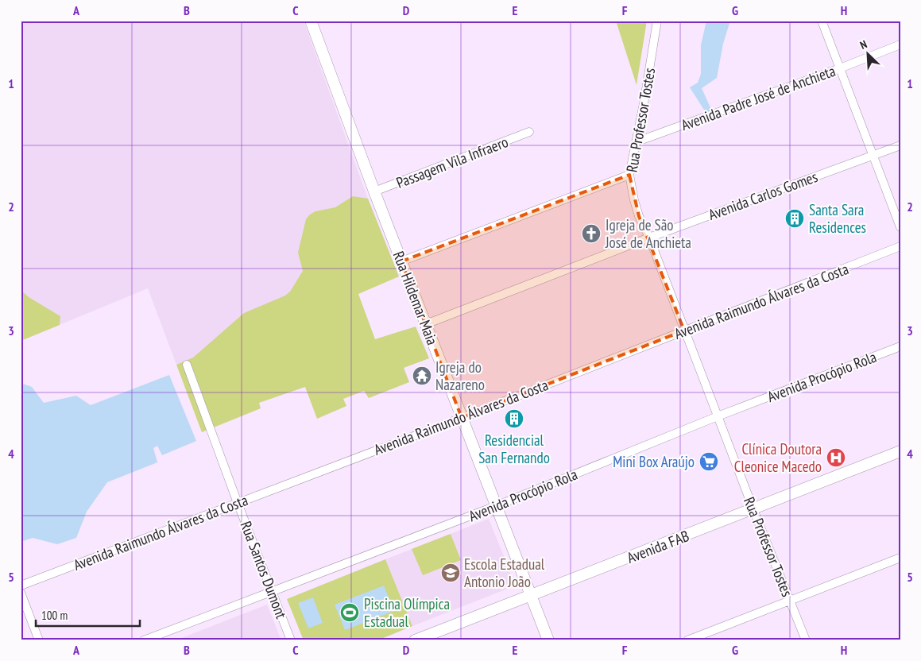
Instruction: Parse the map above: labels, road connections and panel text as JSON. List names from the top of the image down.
{
  "streets": {
    "street": [
      "Avenida Padre José de Anchieta",
      "Rua Professor Tostes",
      "Passagem Vila Infraero",
      "Avenida Carlos Gomes",
      "Rua Hildemar Maia",
      "Avenida Raimundo Álvares da Costa",
      "Avenida Procópio Rola",
      "Avenida FAB",
      "Rua Santos Dumont"
    ]
  },
  "crossings": [
    ["Avenida Padre José de Anchieta", "Rua Professor Tostes"],
    ["Rua Professor Tostes", "Avenida Carlos Gomes"],
    ["Rua Professor Tostes", "Avenida Raimundo Álvares da Costa"],
    ["Rua Professor Tostes", "Avenida Procópio Rola"],
    ["Rua Professor Tostes", "Avenida FAB"],
    ["Passagem Vila Infraero", "Rua Hildemar Maia"],
    ["Avenida Carlos Gomes", "Rua Hildemar Maia"],
    ["Rua Hildemar Maia", "Avenida Raimundo Álvares da Costa"],
    ["Rua Hildemar Maia", "Avenida Procópio Rola"],
    ["Rua Hildemar Maia", "Avenida FAB"],
    ["Avenida Raimundo Álvares da Costa", "Rua Santos Dumont"],
    ["Avenida Procópio Rola", "Rua Santos Dumont"]
  ],
  "places": {
    "building": ["Santa Sara Residences", "Residencial San Fernando"],
    "church": ["Igreja de São José de Anchieta"],
    "temple": ["Igreja do Nazareno"],
    "hospital": ["Clínica Doutora Cleonice Macedo"],
    "supermarket": ["Mini Box Araújo"],
    "school or university": ["Escola Estadual Antonio João"],
    "sports": ["Piscina Olímpica Estadual"]
  },
  "scale_bar": "100 m",
  "north": "top left",
  "grid": {
    "columns": [
      "A",
      "B",
      "C",
      "D",
      "E",
      "F",
      "G",
      "H"
    ],
    "rows": [
      "1",
      "2",
      "3",
      "4",
      "5"
    ]
  }
}
